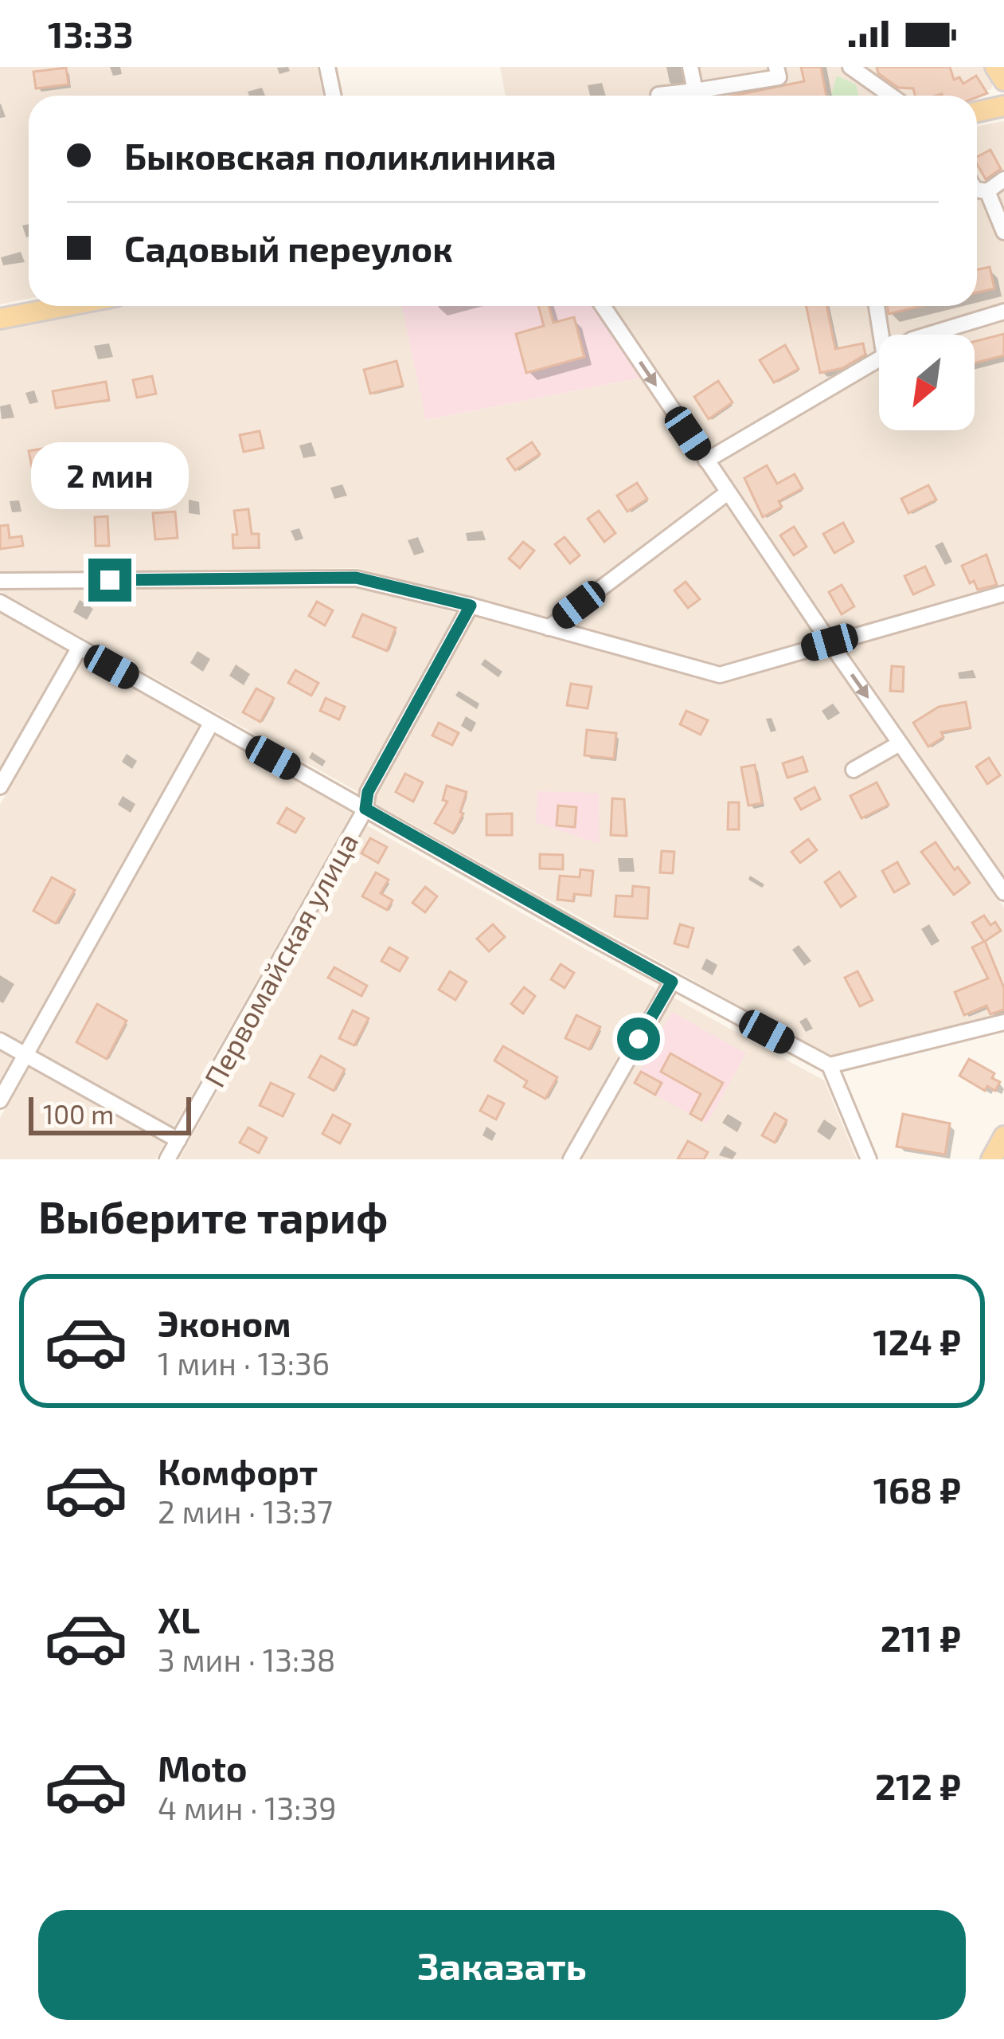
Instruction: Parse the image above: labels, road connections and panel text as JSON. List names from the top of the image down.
{
  "streets": {
    "street": ["Первомайская улица"]
  },
  "scale_bar": "100 m",
  "north": "bottom left",
  "page": {
    "status": "13:33",
    "banner": ["Быковская поликлиника", "Садовый переулок"],
    "bubble": "2 мин",
    "scale": "100 m",
    "heading": "Выберите тариф",
    "list": [
      {
        "name": "Эконом",
        "note": "1 мин · 13:36",
        "value": "124 ₽"
      },
      {
        "name": "Комфорт",
        "note": "2 мин · 13:37",
        "value": "168 ₽"
      },
      {
        "name": "XL",
        "note": "3 мин · 13:38",
        "value": "211 ₽"
      },
      {
        "name": "Moto",
        "note": "4 мин · 13:39",
        "value": "212 ₽"
      }
    ],
    "buttons": "Заказать"
  }
}
